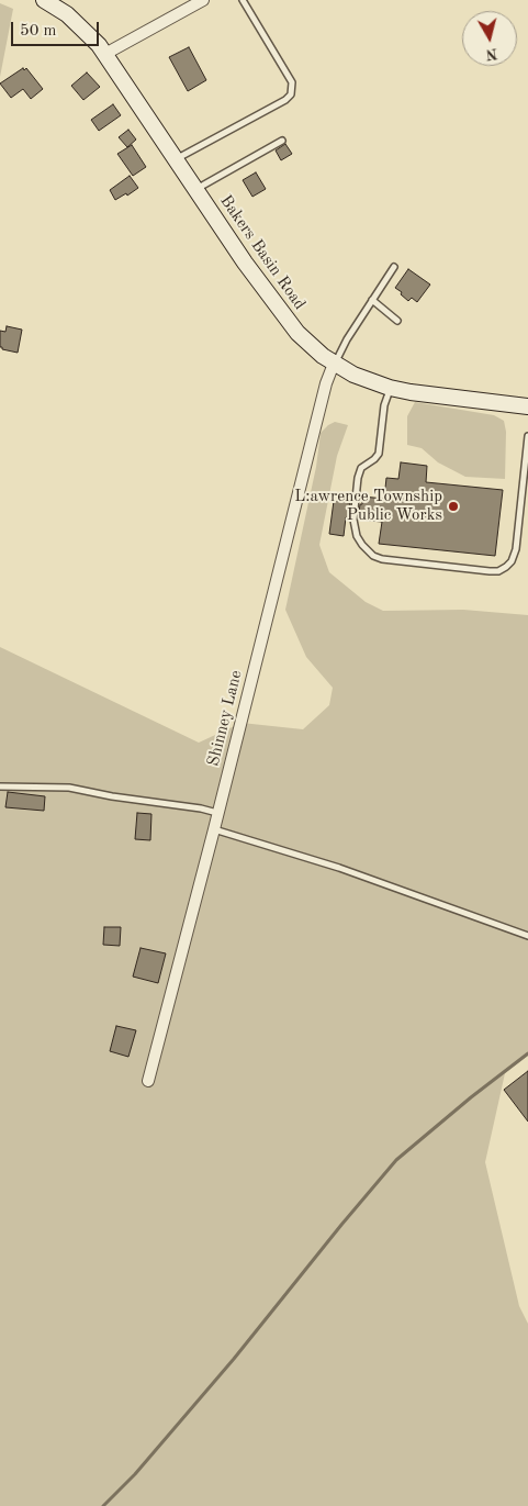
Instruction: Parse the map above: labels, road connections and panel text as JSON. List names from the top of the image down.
{
  "streets": {
    "main road": ["Bakers Basin Road"],
    "street": ["Shinney Lane"]
  },
  "crossings": [
    ["Bakers Basin Road", "Shinney Lane"]
  ],
  "places": ["L:awrence Township Public Works"],
  "scale_bar": "50 m",
  "north": "bottom"
}
